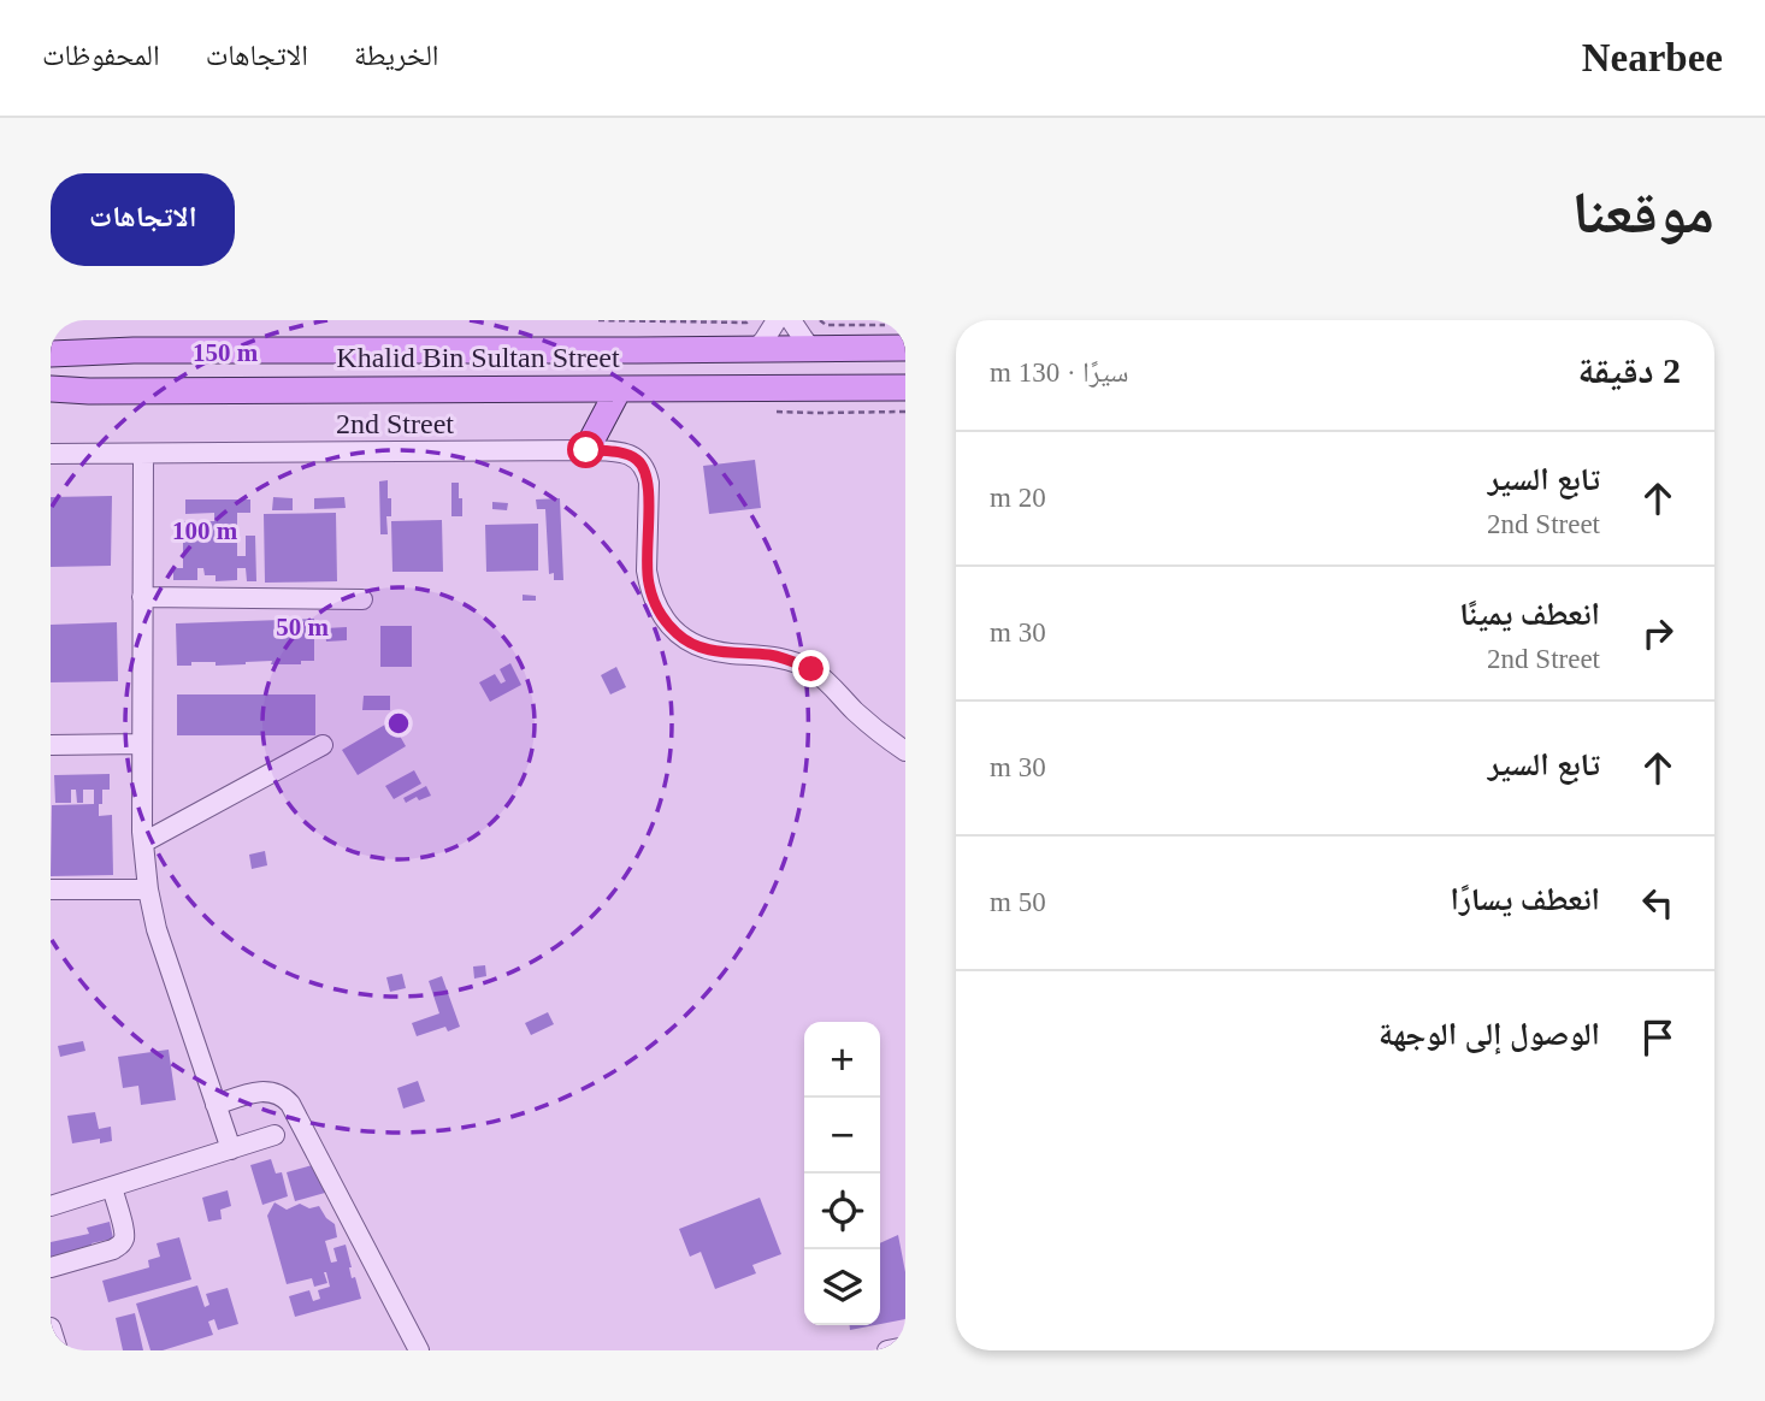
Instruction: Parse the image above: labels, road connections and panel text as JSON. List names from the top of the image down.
{
  "streets": {
    "main road": ["Khalid Bin Sultan Street"],
    "street": ["2nd Street"]
  },
  "page": {
    "header": "Nearbee",
    "nav": ["الخريطة", "الاتجاهات", "المحفوظات"],
    "title": "موقعنا",
    "buttons": "الاتجاهات",
    "heading": ["2 دقيقة", "سيرًا · 130 m"],
    "list": [
      ["تابع السير", "2nd Street", "20 m"],
      ["انعطف يمينًا", "2nd Street", "30 m"],
      ["تابع السير", "30 m"],
      ["انعطف يسارًا", "50 m"],
      "الوصول إلى الوجهة"
    ],
    "map_buttons": ["+", "−"]
  },
  "rings": ["150 m", "100 m", "50 m"]
}
